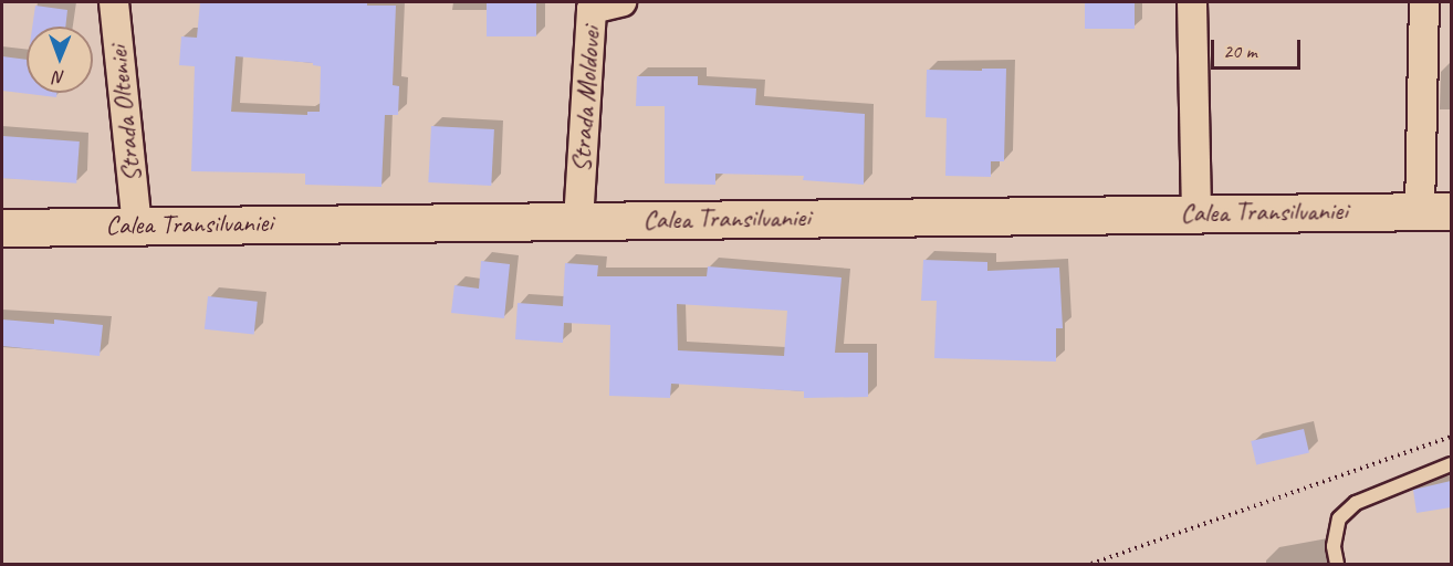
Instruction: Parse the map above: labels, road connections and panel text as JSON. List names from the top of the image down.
{
  "streets": {
    "highway": ["Calea Transilvaniei"],
    "street": ["Strada Moldovei", "Strada Olteniei"]
  },
  "crossings": [
    ["Strada Moldovei", "Calea Transilvaniei"],
    ["Strada Olteniei", "Calea Transilvaniei"]
  ],
  "scale_bar": "20 m",
  "north": "bottom"
}
